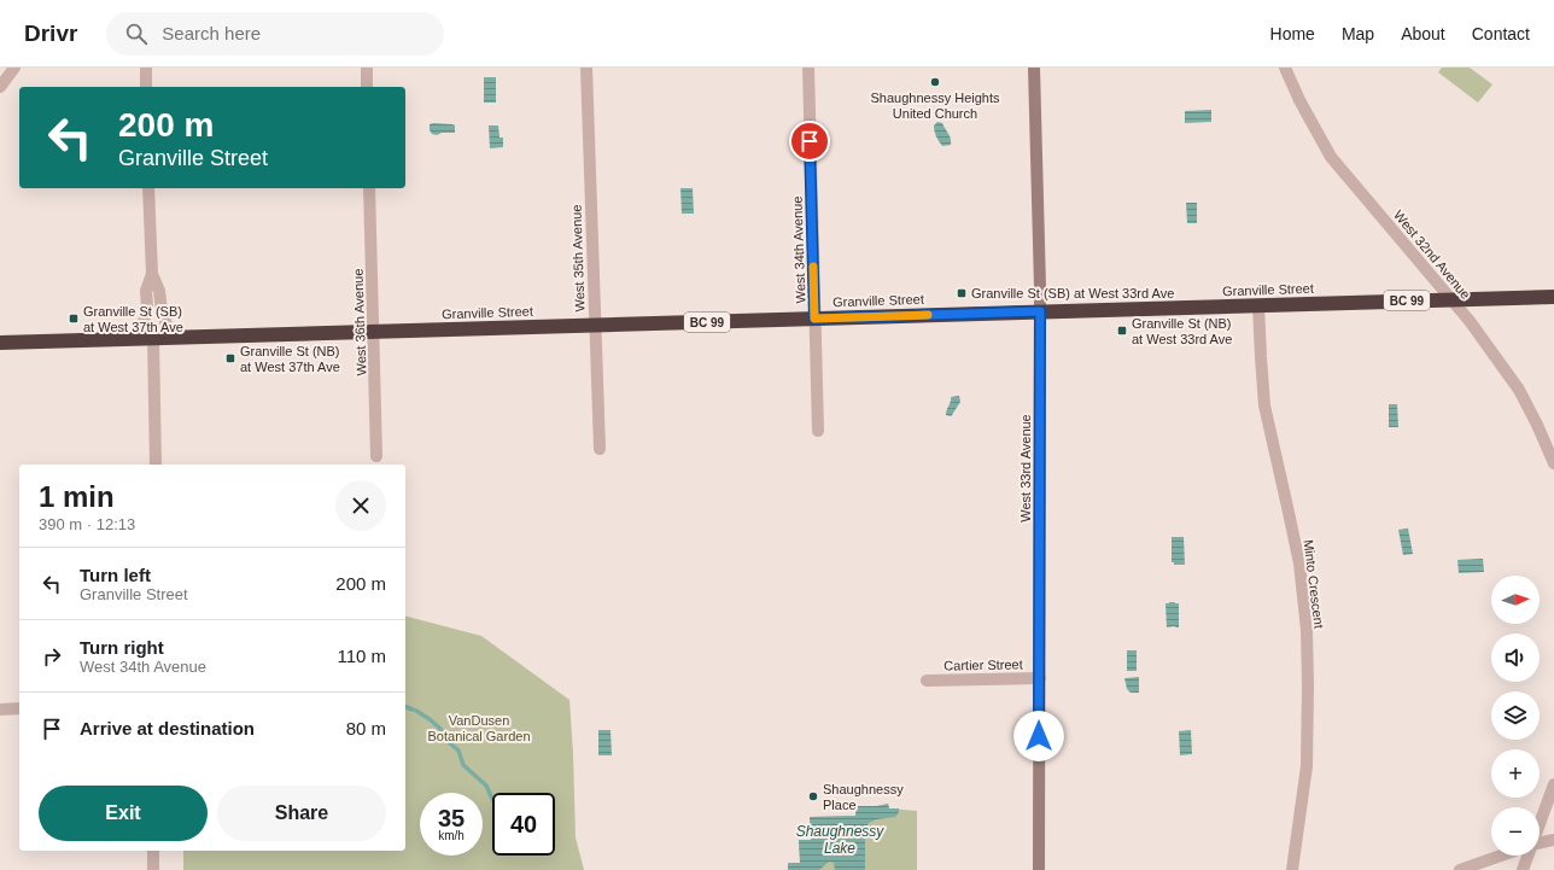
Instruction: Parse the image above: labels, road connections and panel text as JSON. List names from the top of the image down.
{
  "streets": {
    "highway": ["Granville Street", "BC 99"],
    "street": [
      "West 34th Avenue",
      "West 32nd Avenue",
      "West 35th Avenue",
      "West 36th Avenue",
      "West 33rd Avenue",
      "Minto Crescent",
      "Cartier Street"
    ]
  },
  "crossings": [
    ["West 34th Avenue", "Granville Street"],
    ["West 32nd Avenue", "Granville Street"],
    ["West 35th Avenue", "Granville Street"],
    ["Granville Street", "West 36th Avenue"],
    ["Granville Street", "West 33rd Avenue"],
    ["Granville Street", "Minto Crescent"],
    ["West 33rd Avenue", "Cartier Street"]
  ],
  "water": ["Shaughnessy Lake"],
  "parks": ["VanDusen Botanical Garden"],
  "places": {
    "other": ["Shaughnessy Heights United Church", "Shaughnessy Place"],
    "transit": [
      "Granville St (SB) at West 33rd Ave",
      "Granville St (SB) at West 37th Ave",
      "Granville St (NB) at West 33rd Ave",
      "Granville St (NB) at West 37th Ave"
    ]
  },
  "north": "right",
  "page": {
    "header": "Drivr",
    "search": "Search here",
    "nav": [
      "Home",
      "Map",
      "About",
      "Contact"
    ],
    "turn": ["200 m", "Granville Street"],
    "heading": ["1 min", "390 m · 12:13"],
    "list": [
      {
        "name": "Turn left",
        "note": "Granville Street",
        "value": "200 m"
      },
      {
        "name": "Turn right",
        "note": "West 34th Avenue",
        "value": "110 m"
      },
      {
        "name": "Arrive at destination",
        "value": "80 m"
      }
    ],
    "map_buttons": ["+", "−"],
    "buttons": ["Exit", "Share"],
    "speed": "35 km/h",
    "limit": "40"
  }
}
